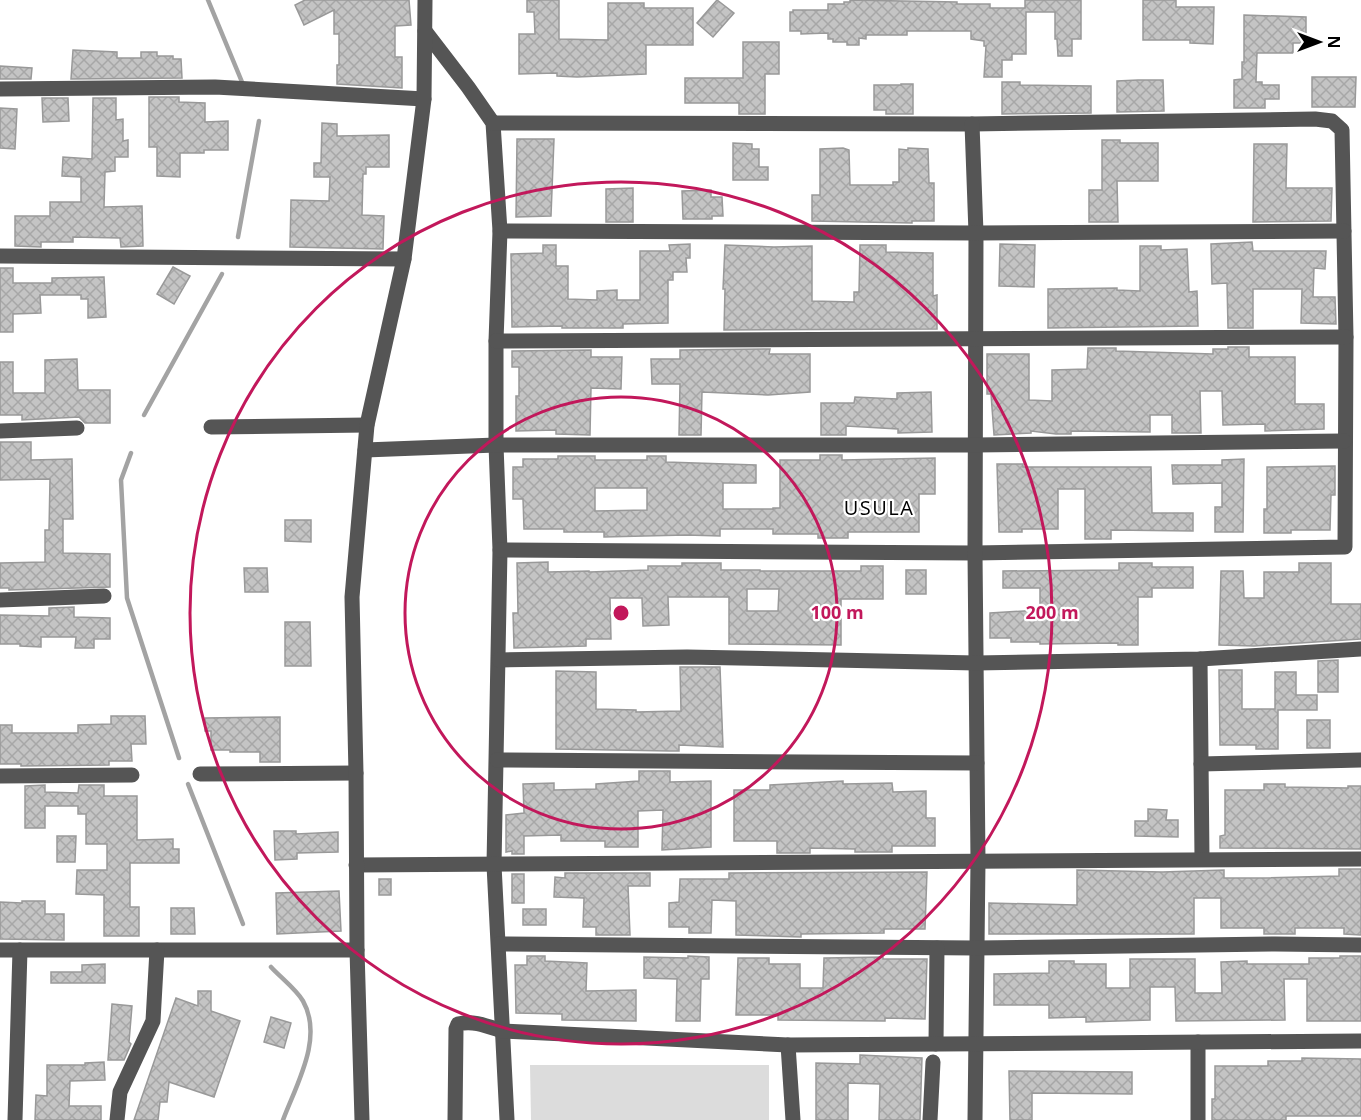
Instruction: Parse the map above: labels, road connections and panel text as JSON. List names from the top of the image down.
{
  "districts": ["USULA"],
  "north": "right",
  "rings": ["100 m", "200 m"]
}
